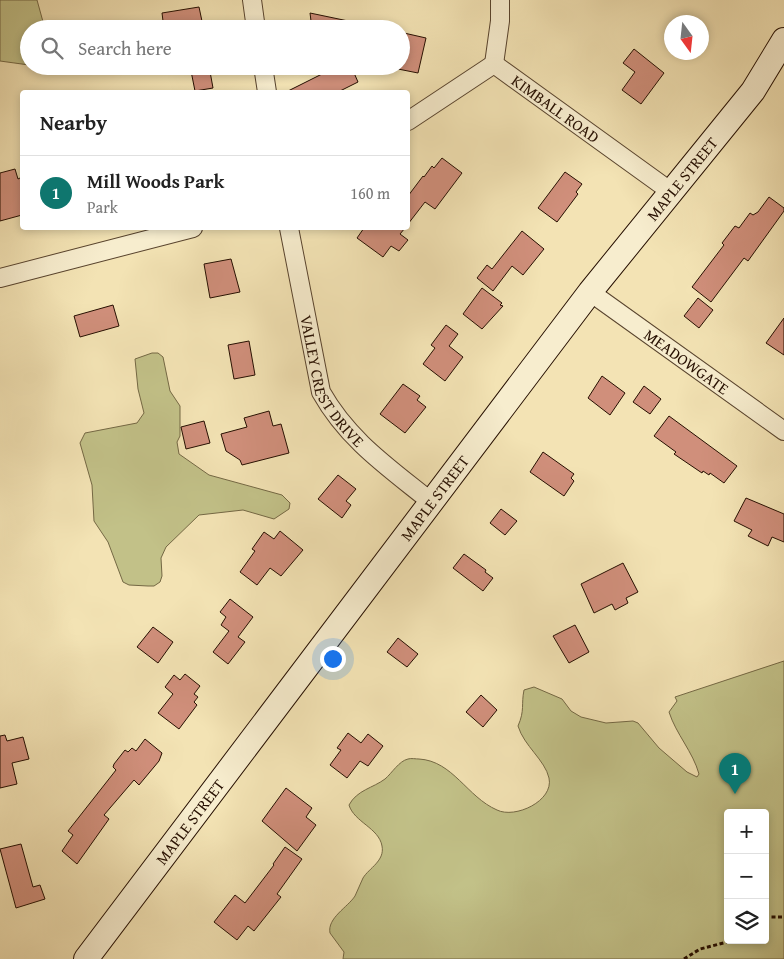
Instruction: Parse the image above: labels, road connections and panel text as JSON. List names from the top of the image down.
{
  "streets": {
    "main road": ["MAPLE STREET"],
    "street": ["KIMBALL ROAD", "MEADOWGATE", "VALLEY CREST DRIVE"]
  },
  "crossings": [
    ["KIMBALL ROAD", "MAPLE STREET"],
    ["MAPLE STREET", "MEADOWGATE"],
    ["MAPLE STREET", "VALLEY CREST DRIVE"]
  ],
  "north": "bottom",
  "page": {
    "search": "Search here",
    "heading": "Nearby",
    "list": [
      {
        "mark": "1",
        "name": "Mill Woods Park",
        "note": "Park",
        "value": "160 m"
      }
    ],
    "pins": "1",
    "map_buttons": ["+", "−"]
  }
}
